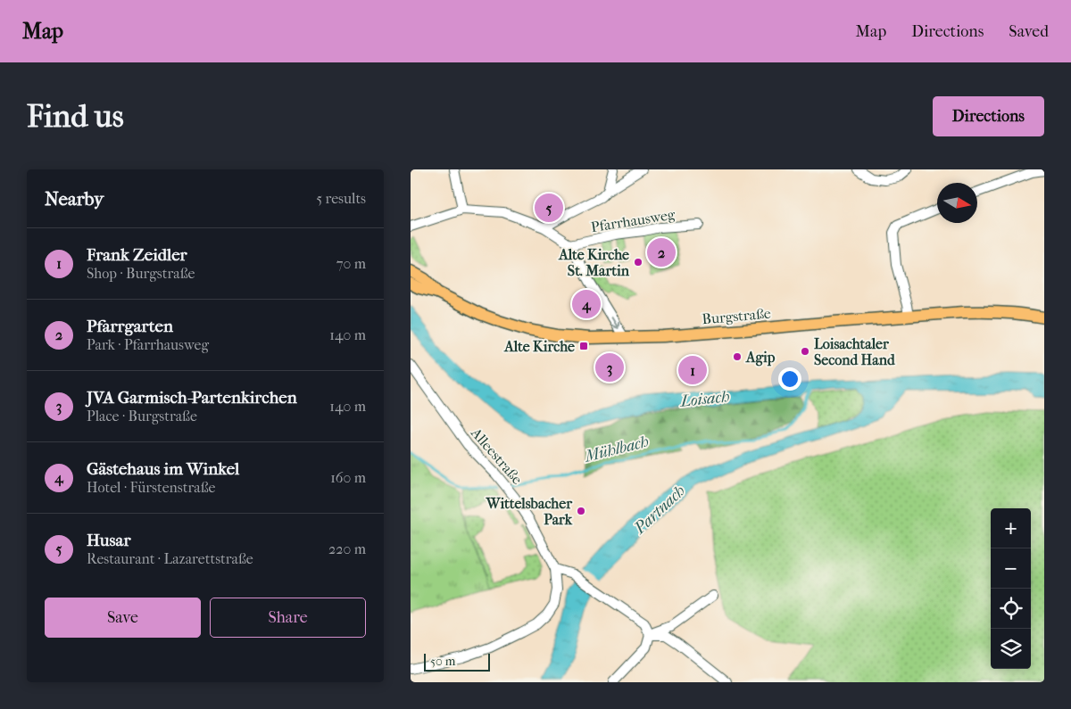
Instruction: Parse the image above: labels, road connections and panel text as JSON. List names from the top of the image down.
{
  "streets": {
    "main road": ["Burgstraße"],
    "street": ["Pfarrhausweg", "Alleestraße"]
  },
  "water": ["Loisach", "Mühlbach", "Partnach"],
  "places": {
    "other": [
      "Alte Kirche St. Martin",
      "Loisachtaler Second Hand",
      "Agip",
      "Wittelsbacher Park"
    ],
    "transit": ["Alte Kirche"]
  },
  "scale_bar": "50 m",
  "north": "right",
  "page": {
    "header": "Map",
    "nav": ["Map", "Directions", "Saved"],
    "buttons": [
      "Directions",
      ["Save", "Share"]
    ],
    "title": "Find us",
    "heading": ["Nearby", "5 results"],
    "pins": [
      "5",
      "2",
      "4",
      "3",
      "1"
    ],
    "list": [
      {
        "mark": "1",
        "name": "Frank Zeidler",
        "note": "Shop · Burgstraße",
        "value": "70 m"
      },
      {
        "mark": "2",
        "name": "Pfarrgarten",
        "note": "Park · Pfarrhausweg",
        "value": "140 m"
      },
      {
        "mark": "3",
        "name": "JVA Garmisch-Partenkirchen",
        "note": "Place · Burgstraße",
        "value": "140 m"
      },
      {
        "mark": "4",
        "name": "Gästehaus im Winkel",
        "note": "Hotel · Fürstenstraße",
        "value": "160 m"
      },
      {
        "mark": "5",
        "name": "Husar",
        "note": "Restaurant · Lazarettstraße",
        "value": "220 m"
      }
    ],
    "map_buttons": ["+", "−"],
    "scale": "50 m"
  }
}
